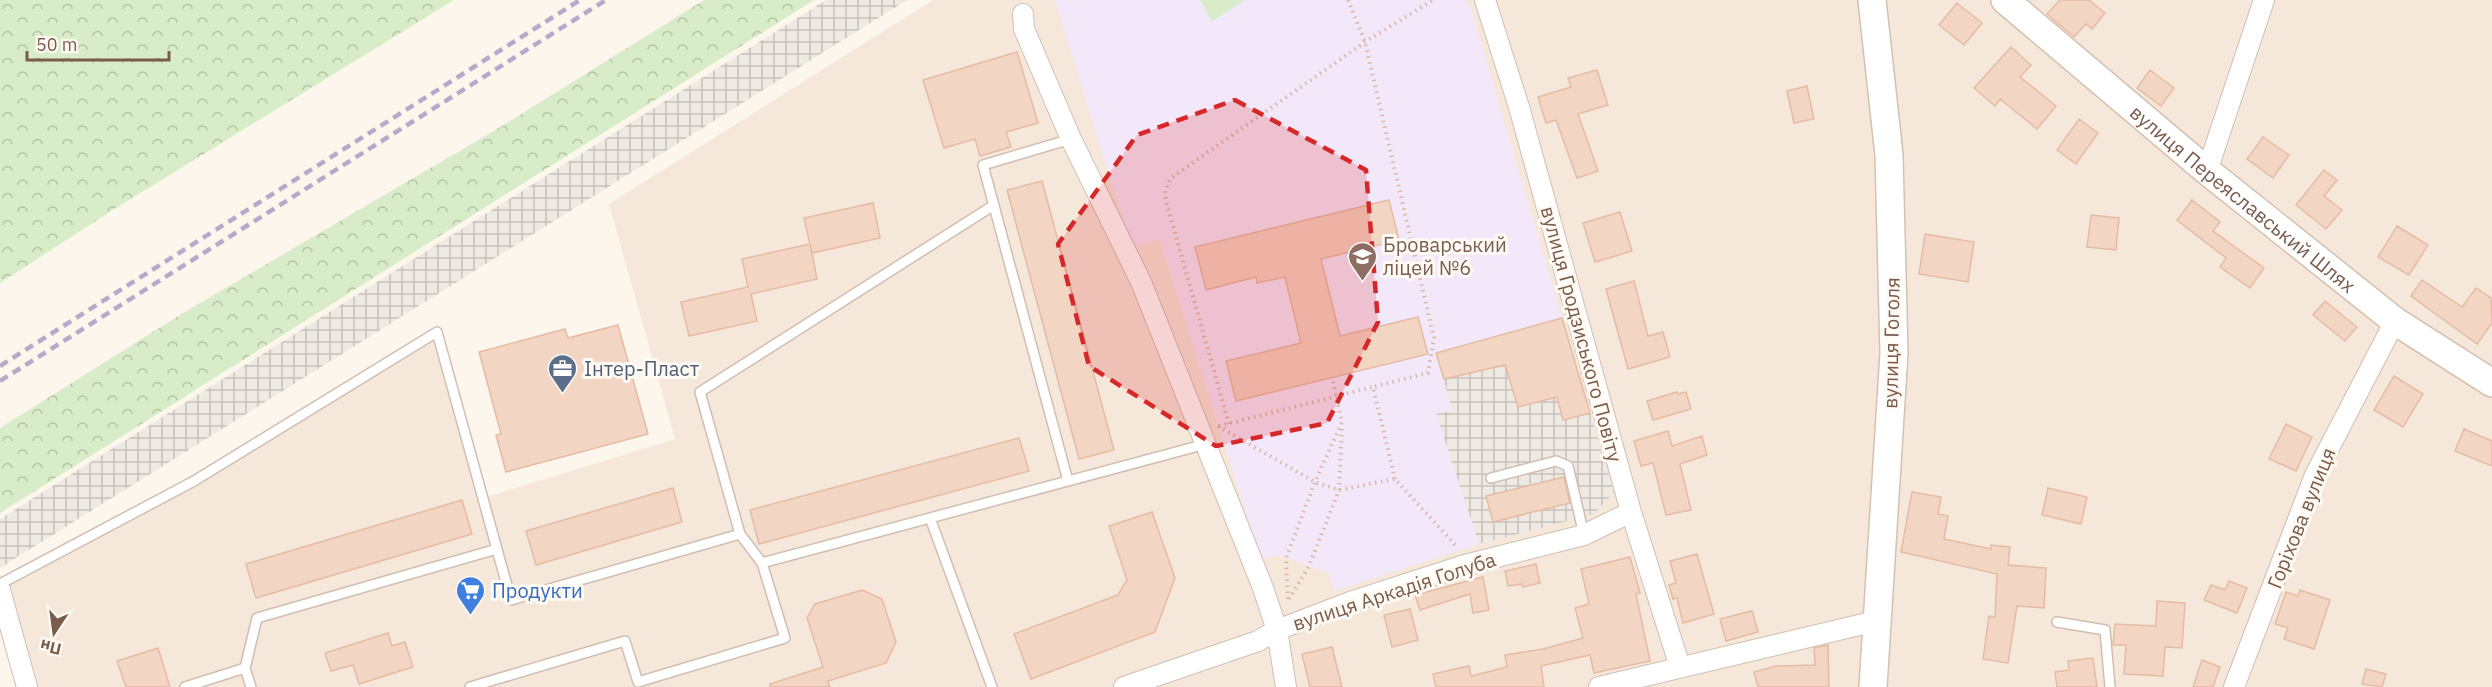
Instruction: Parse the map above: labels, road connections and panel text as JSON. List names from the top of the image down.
{
  "streets": {
    "street": [
      "вулиця Переяславський Шлях",
      "вулиця Гродзиського Повіту",
      "вулиця Гоголя",
      "Горіхова вулиця",
      "вулиця Аркадія Голуба"
    ]
  },
  "crossings": [
    ["вулиця Переяславський Шлях", "Горіхова вулиця"],
    ["вулиця Гродзиського Повіту", "вулиця Аркадія Голуба"]
  ],
  "places": {
    "school or university": ["Броварський ліцей №6"],
    "office": ["Інтер-Пласт"],
    "supermarket": ["Продукти"]
  },
  "scale_bar": "50 m",
  "north": "bottom"
}
